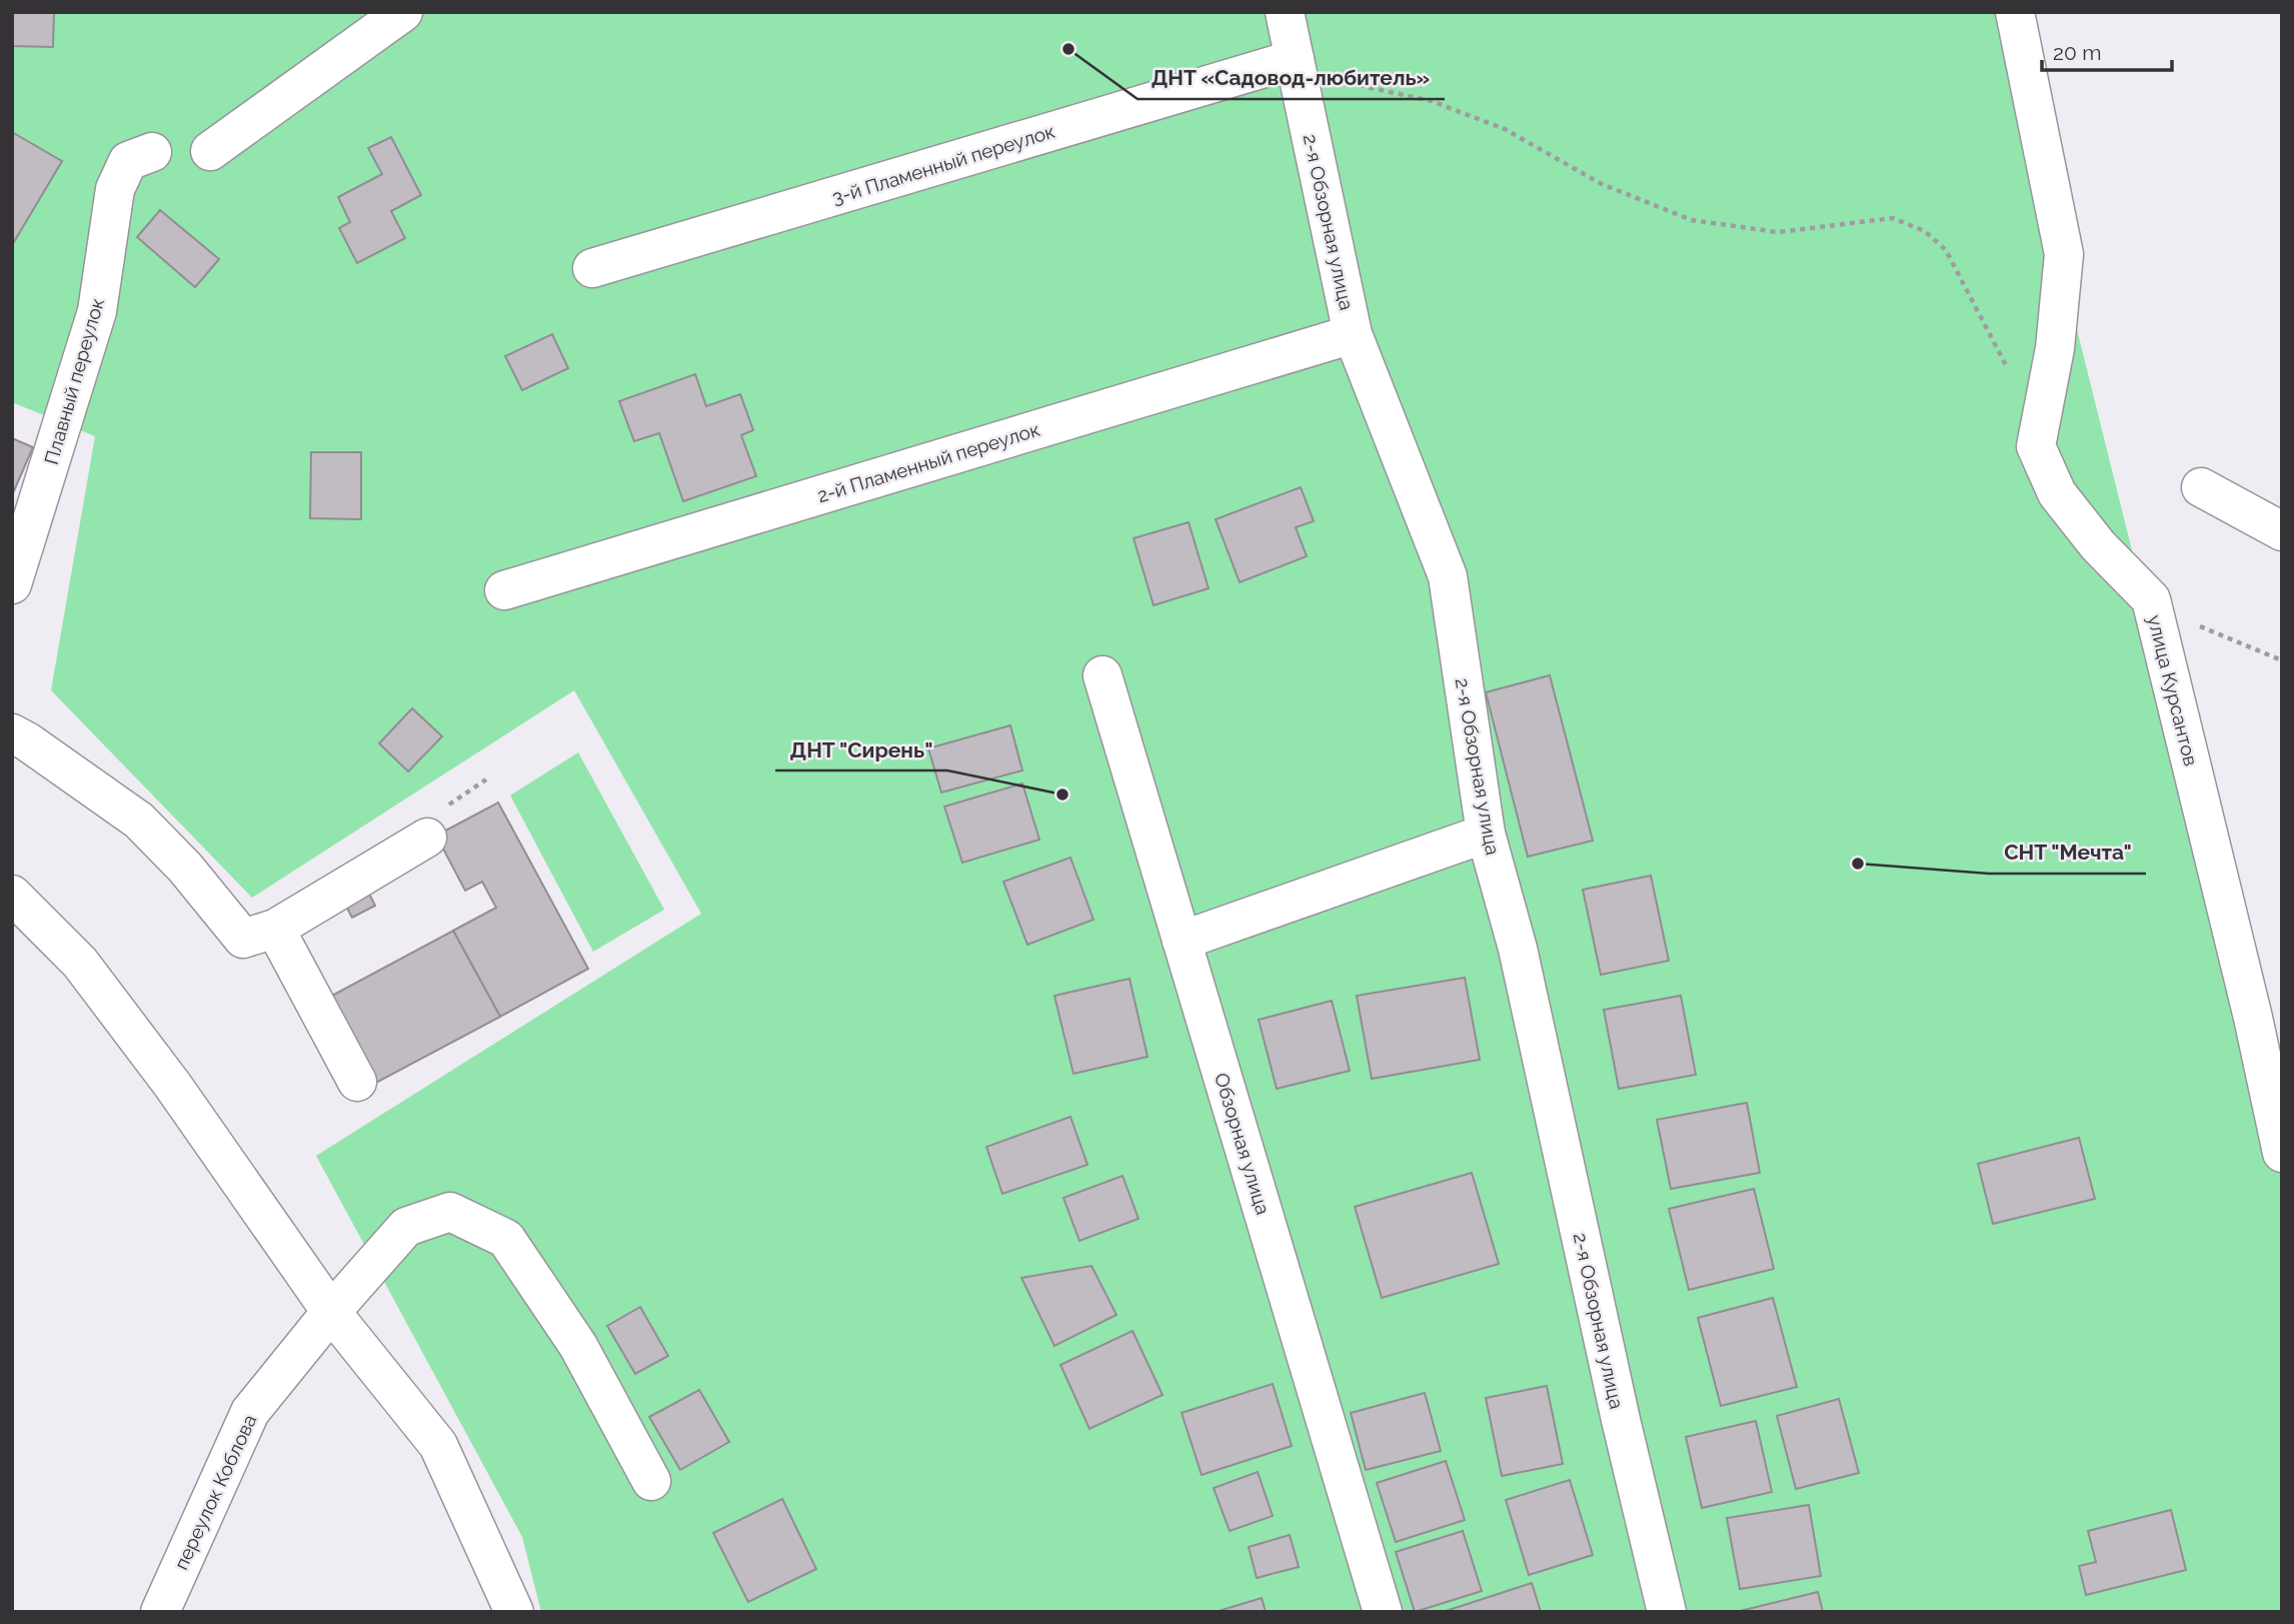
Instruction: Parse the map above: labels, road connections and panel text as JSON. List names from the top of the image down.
{
  "streets": {
    "street": [
      "3-й Пламенный переулок",
      "2-я Обзорная улица",
      "Плавный переулок",
      "2-й Пламенный переулок",
      "улица Курсантов",
      "Обзорная улица",
      "переулок Коблова"
    ]
  },
  "crossings": [
    ["3-й Пламенный переулок", "2-я Обзорная улица"],
    ["2-я Обзорная улица", "2-й Пламенный переулок"]
  ],
  "places": ["ДНТ «Садовод-любитель»", "ДНТ \"Сирень\"", "СНТ \"Мечта\""],
  "scale_bar": "20 m"
}
